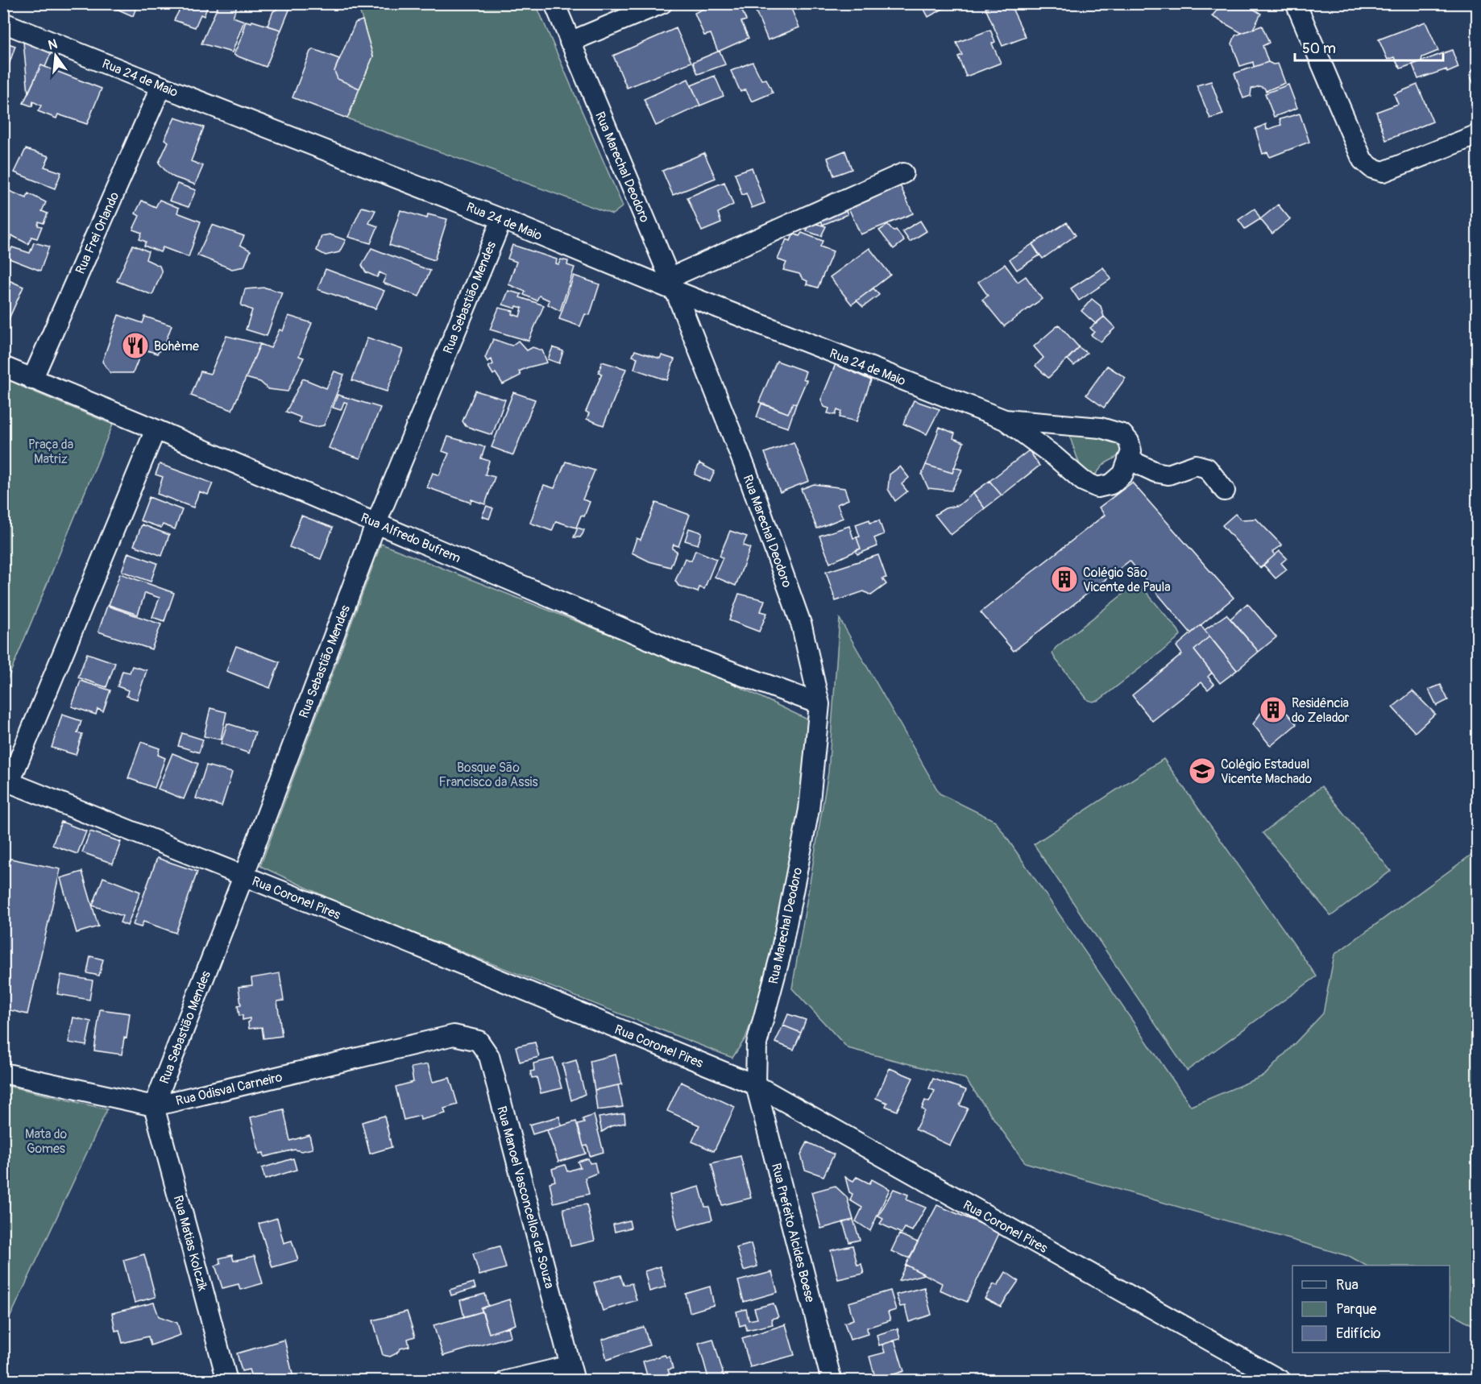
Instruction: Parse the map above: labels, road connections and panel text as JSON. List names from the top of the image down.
{
  "streets": {
    "street": [
      "Rua 24 de Maio",
      "Rua Marechal Deodoro",
      "Rua Frei Orlando",
      "Rua Sebastião Mendes",
      "Rua Alfredo Bufrem",
      "Rua Coronel Pires",
      "Rua Odisval Carneiro",
      "Rua Manoel Vasconcellos de Souza",
      "Rua Prefeito Alcides Boese",
      "Rua Matias Kolczik"
    ]
  },
  "crossings": [
    ["Rua 24 de Maio", "Rua Marechal Deodoro"],
    ["Rua 24 de Maio", "Rua Frei Orlando"],
    ["Rua 24 de Maio", "Rua Sebastião Mendes"],
    ["Rua Marechal Deodoro", "Rua Alfredo Bufrem"],
    ["Rua Marechal Deodoro", "Rua Coronel Pires"],
    ["Rua Marechal Deodoro", "Rua Prefeito Alcides Boese"],
    ["Rua Frei Orlando", "Rua Alfredo Bufrem"],
    ["Rua Sebastião Mendes", "Rua Alfredo Bufrem"],
    ["Rua Sebastião Mendes", "Rua Coronel Pires"],
    ["Rua Sebastião Mendes", "Rua Odisval Carneiro"],
    ["Rua Sebastião Mendes", "Rua Matias Kolczik"],
    ["Rua Coronel Pires", "Rua Prefeito Alcides Boese"],
    ["Rua Odisval Carneiro", "Rua Manoel Vasconcellos de Souza"],
    ["Rua Odisval Carneiro", "Rua Matias Kolczik"]
  ],
  "parks": ["Praça da Matriz", "Bosque São Francisco da Assis", "Mata do Gomes"],
  "places": {
    "restaurant": ["Bohème"],
    "building": ["Colégio São Vicente de Paula", "Residência do Zelador"],
    "school or university": ["Colégio Estadual Vicente Machado"]
  },
  "legend": ["Rua", "Parque", "Edifício"],
  "scale_bar": "50 m",
  "north": "top"
}
